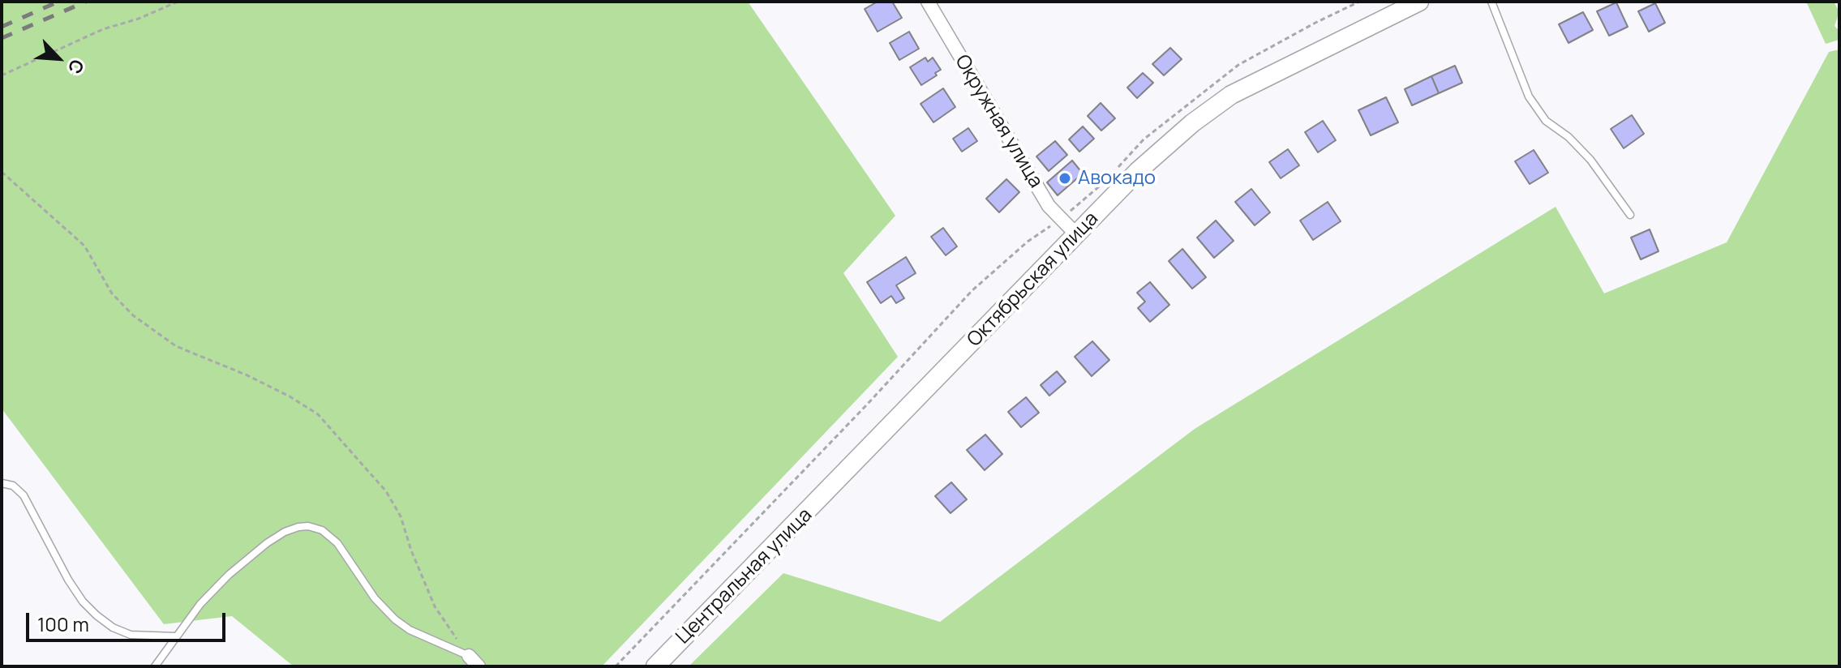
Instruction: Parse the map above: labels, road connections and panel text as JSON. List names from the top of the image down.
{
  "streets": {
    "main road": ["Октябрьская улица", "Центральная улица"],
    "street": ["Окружная улица"]
  },
  "crossings": [
    ["Окружная улица", "Октябрьская улица"],
    ["Октябрьская улица", "Центральная улица"]
  ],
  "places": ["Авокадо"],
  "scale_bar": "100 m",
  "north": "bottom right"
}
